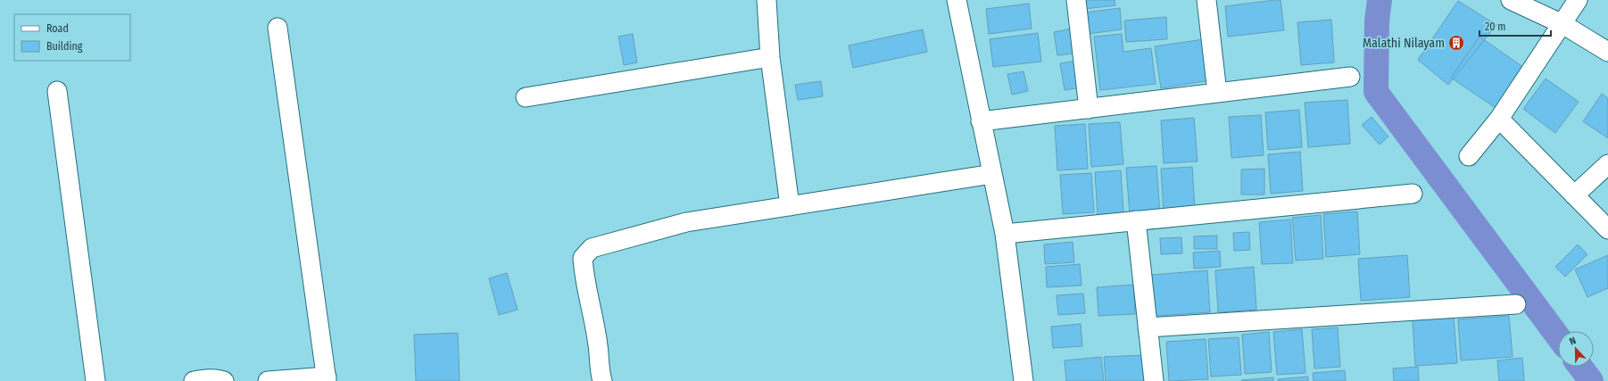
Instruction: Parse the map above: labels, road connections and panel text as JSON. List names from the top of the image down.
{
  "places": {
    "building": ["Malathi Nilayam"]
  },
  "legend": ["Road", "Building"],
  "scale_bar": "20 m",
  "north": "top"
}
